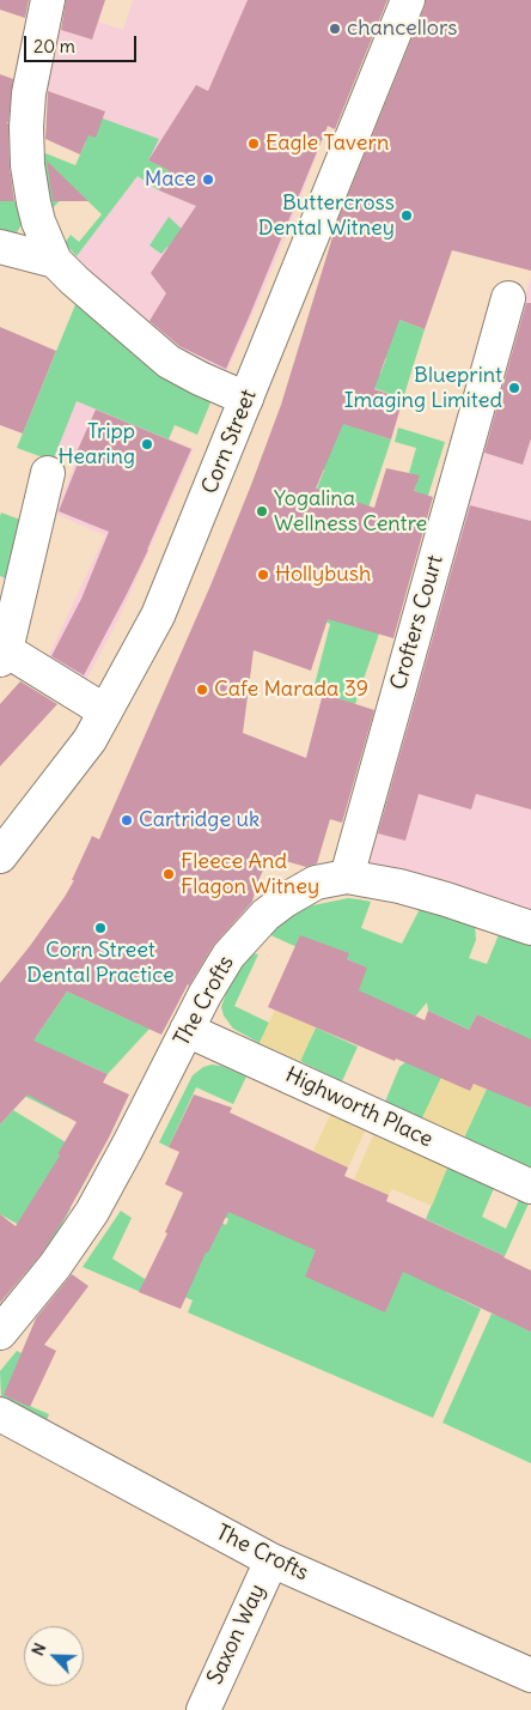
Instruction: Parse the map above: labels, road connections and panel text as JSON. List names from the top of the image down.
{
  "streets": {
    "street": [
      "Corn Street",
      "Crofters Court",
      "The Crofts",
      "Highworth Place",
      "Saxon Way"
    ]
  },
  "crossings": [
    ["Crofters Court", "The Crofts"],
    ["The Crofts", "Highworth Place"],
    ["The Crofts", "Saxon Way"]
  ],
  "places": [
    "chancellors",
    "Eagle Tavern",
    "Mace",
    "Buttercross Dental Witney",
    "Blueprint Imaging Limited",
    "Tripp Hearing",
    "Yogalina Wellness Centre",
    "Hollybush",
    "Cafe Marada 39",
    "Cartridge uk",
    "Fleece And Flagon Witney",
    "Corn Street Dental Practice"
  ],
  "scale_bar": "20 m",
  "north": "top left"
}
